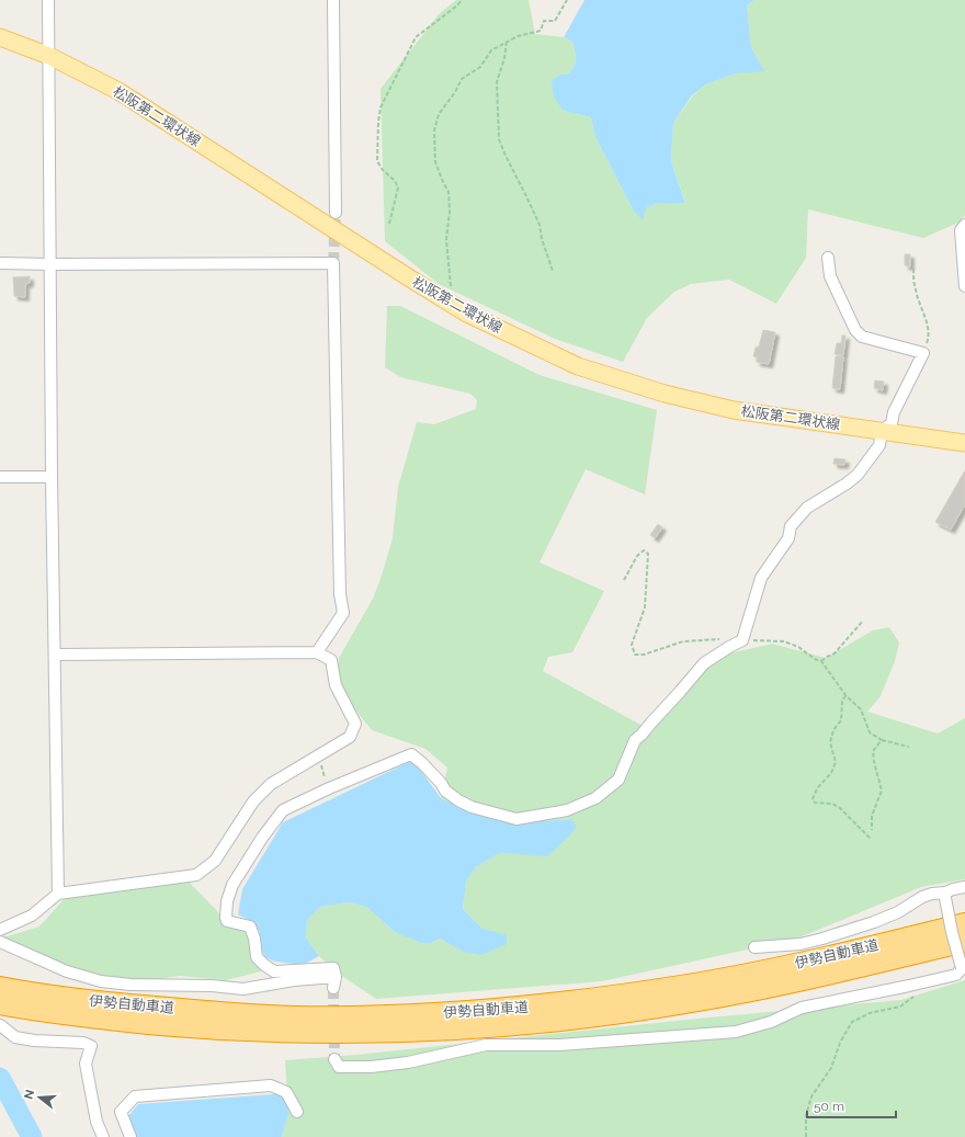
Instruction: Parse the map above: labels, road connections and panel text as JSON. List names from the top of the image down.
{
  "streets": {
    "highway": ["伊勢自動車道"],
    "main road": ["松阪第二環状線"]
  },
  "scale_bar": "50 m",
  "north": "left"
}
